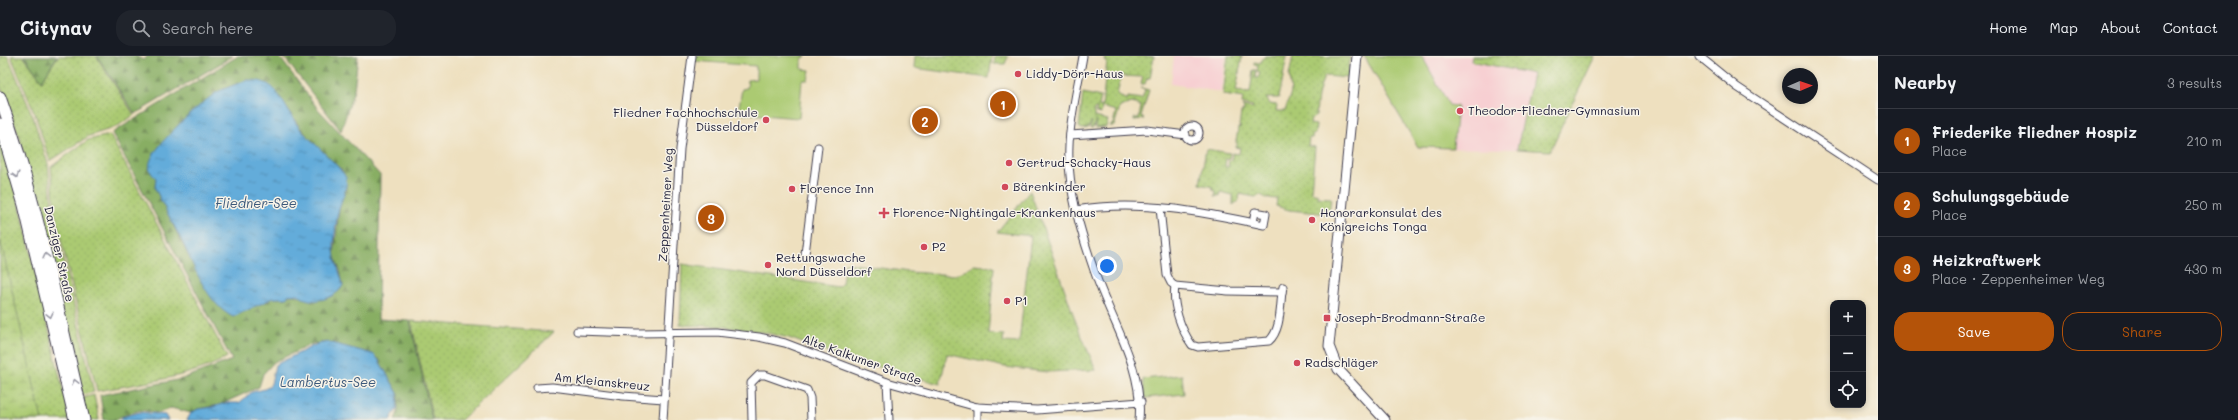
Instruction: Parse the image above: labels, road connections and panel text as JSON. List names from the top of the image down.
{
  "streets": {
    "highway": ["Danziger Straße"],
    "street": ["Zeppenheimer Weg", "Alte Kalkumer Straße", "Am Kleianskreuz"]
  },
  "crossings": [
    ["Zeppenheimer Weg", "Alte Kalkumer Straße"],
    ["Zeppenheimer Weg", "Am Kleianskreuz"]
  ],
  "water": ["Fliedner-See", "Lambertus-See"],
  "places": {
    "other": [
      "Liddy-Dörr-Haus",
      "Theodor-Fliedner-Gymnasium",
      "Fliedner Fachhochschule Düsseldorf",
      "Gertrud-Schacky-Haus",
      "Bärenkinder",
      "Florence Inn",
      "Honorarkonsulat des Königreichs Tonga",
      "P2",
      "Rettungswache Nord Düsseldorf",
      "P1",
      "Radschläger"
    ],
    "health": ["Florence-Nightingale-Krankenhaus"],
    "transit": ["Joseph-Brodmann-Straße"]
  },
  "north": "right",
  "page": {
    "header": "Citynav",
    "search": "Search here",
    "nav": [
      "Home",
      "Map",
      "About",
      "Contact"
    ],
    "heading": ["Nearby", "3 results"],
    "pins": ["1", "2", "3"],
    "list": [
      {
        "mark": "1",
        "name": "Friederike Fliedner Hospiz",
        "note": "Place",
        "value": "210 m"
      },
      {
        "mark": "2",
        "name": "Schulungsgebäude",
        "note": "Place",
        "value": "250 m"
      },
      {
        "mark": "3",
        "name": "Heizkraftwerk",
        "note": "Place · Zeppenheimer Weg",
        "value": "430 m"
      }
    ],
    "map_buttons": ["+", "−"],
    "buttons": ["Save", "Share"]
  }
}
